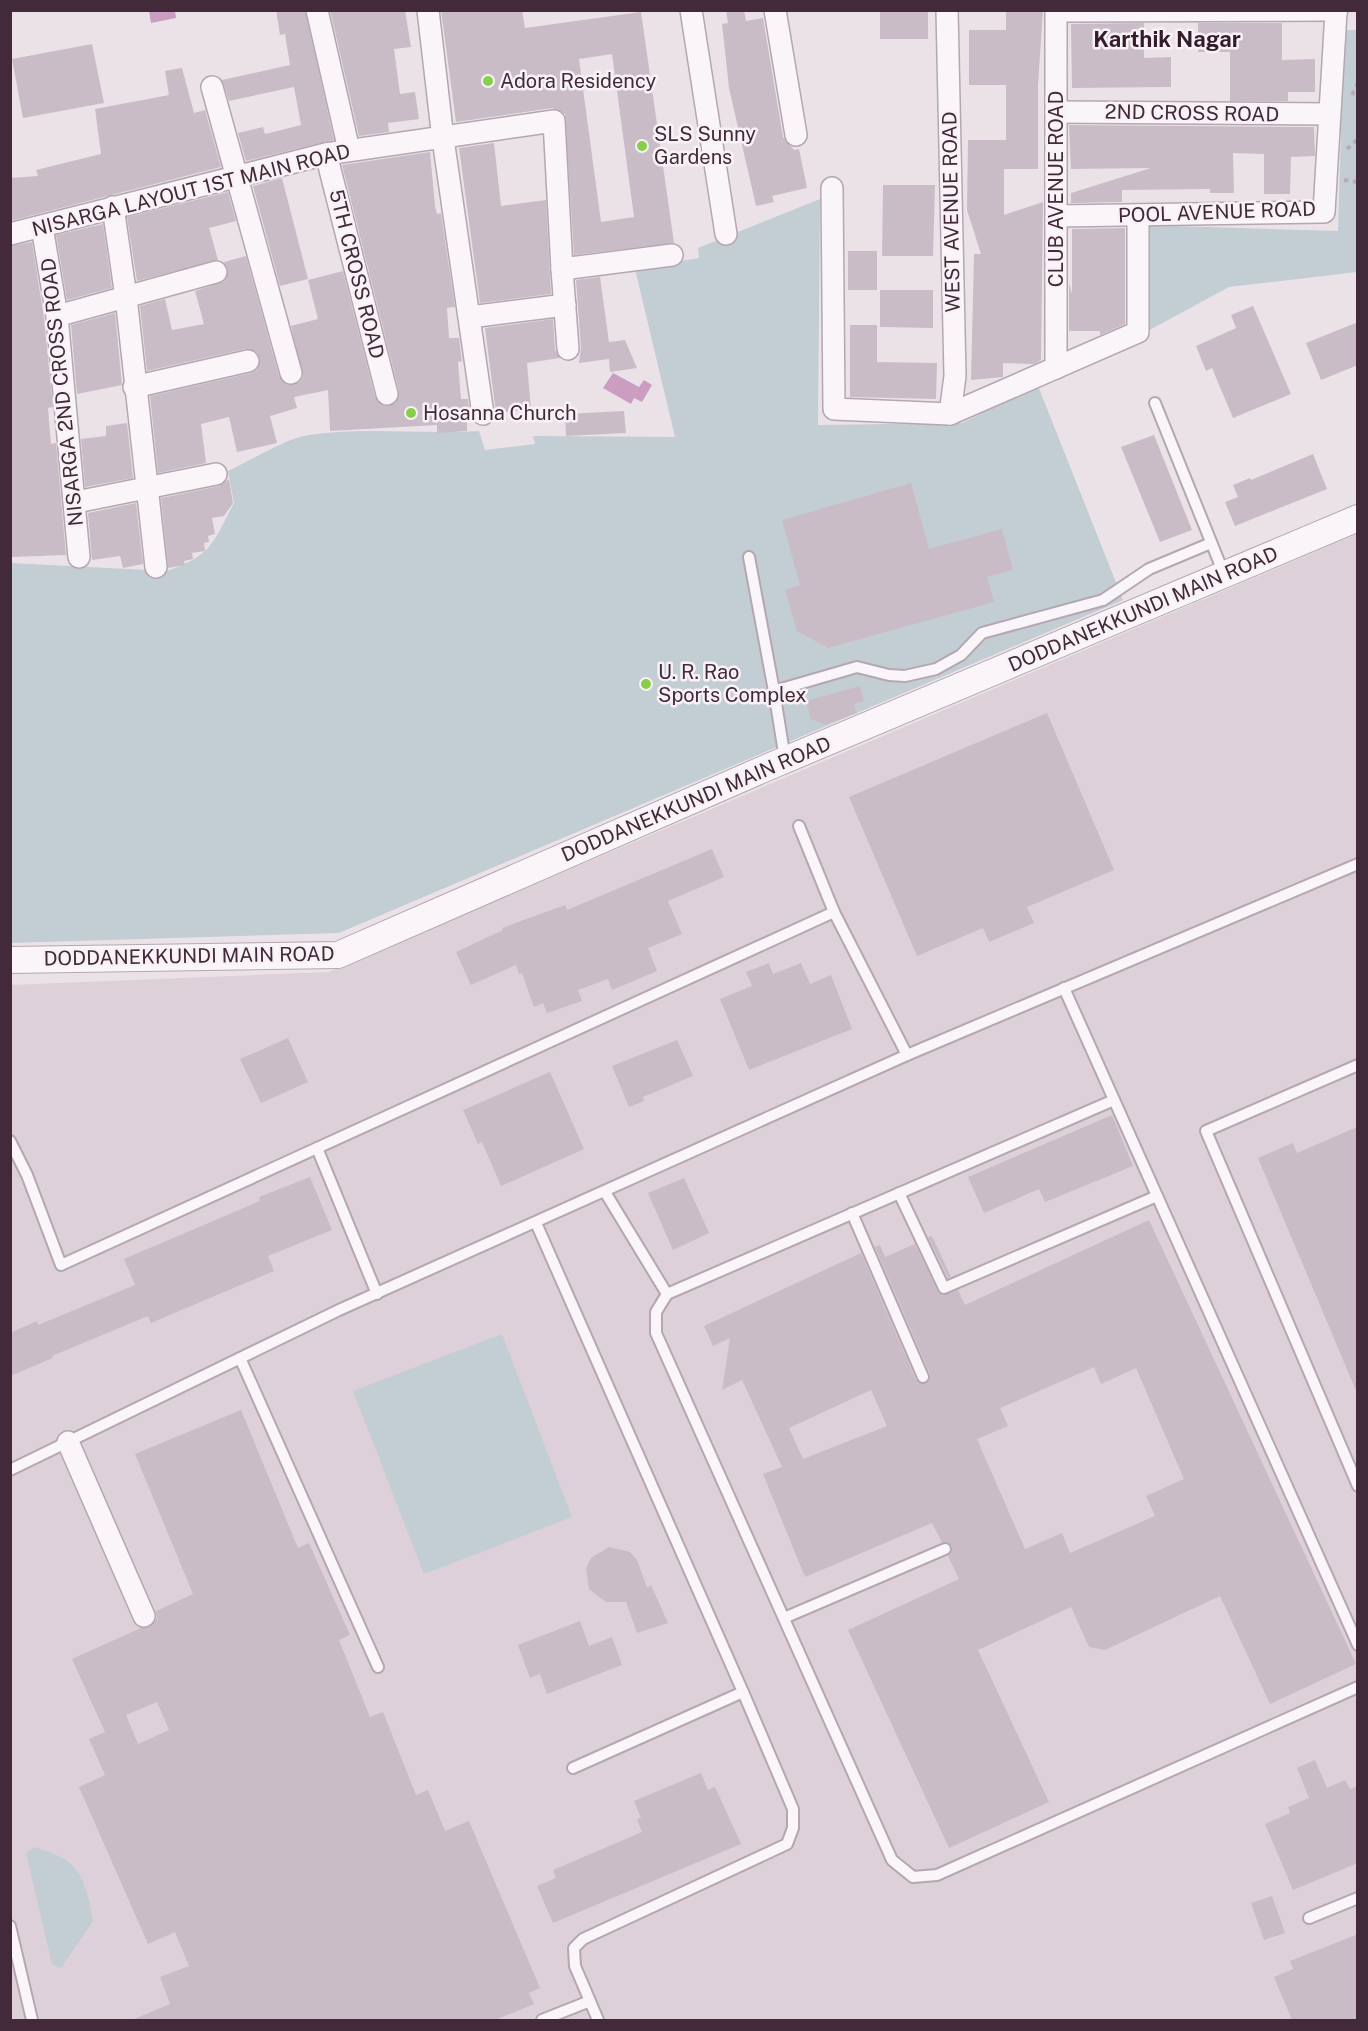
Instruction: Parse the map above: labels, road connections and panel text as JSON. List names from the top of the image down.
{
  "streets": {
    "street": [
      "2ND CROSS ROAD",
      "CLUB AVENUE ROAD",
      "NISARGA LAYOUT 1ST MAIN ROAD",
      "WEST AVENUE ROAD",
      "POOL AVENUE ROAD",
      "5TH CROSS ROAD",
      "NISARGA 2ND CROSS ROAD",
      "DODDANEKKUNDI MAIN ROAD"
    ]
  },
  "crossings": [
    ["2ND CROSS ROAD", "CLUB AVENUE ROAD"],
    ["2ND CROSS ROAD", "POOL AVENUE ROAD"],
    ["CLUB AVENUE ROAD", "POOL AVENUE ROAD"],
    ["NISARGA LAYOUT 1ST MAIN ROAD", "5TH CROSS ROAD"],
    ["NISARGA LAYOUT 1ST MAIN ROAD", "NISARGA 2ND CROSS ROAD"]
  ],
  "districts": ["Karthik Nagar"],
  "places": [
    "Adora Residency",
    "SLS Sunny Gardens",
    "Hosanna Church",
    "U. R. Rao Sports Complex"
  ]
}
